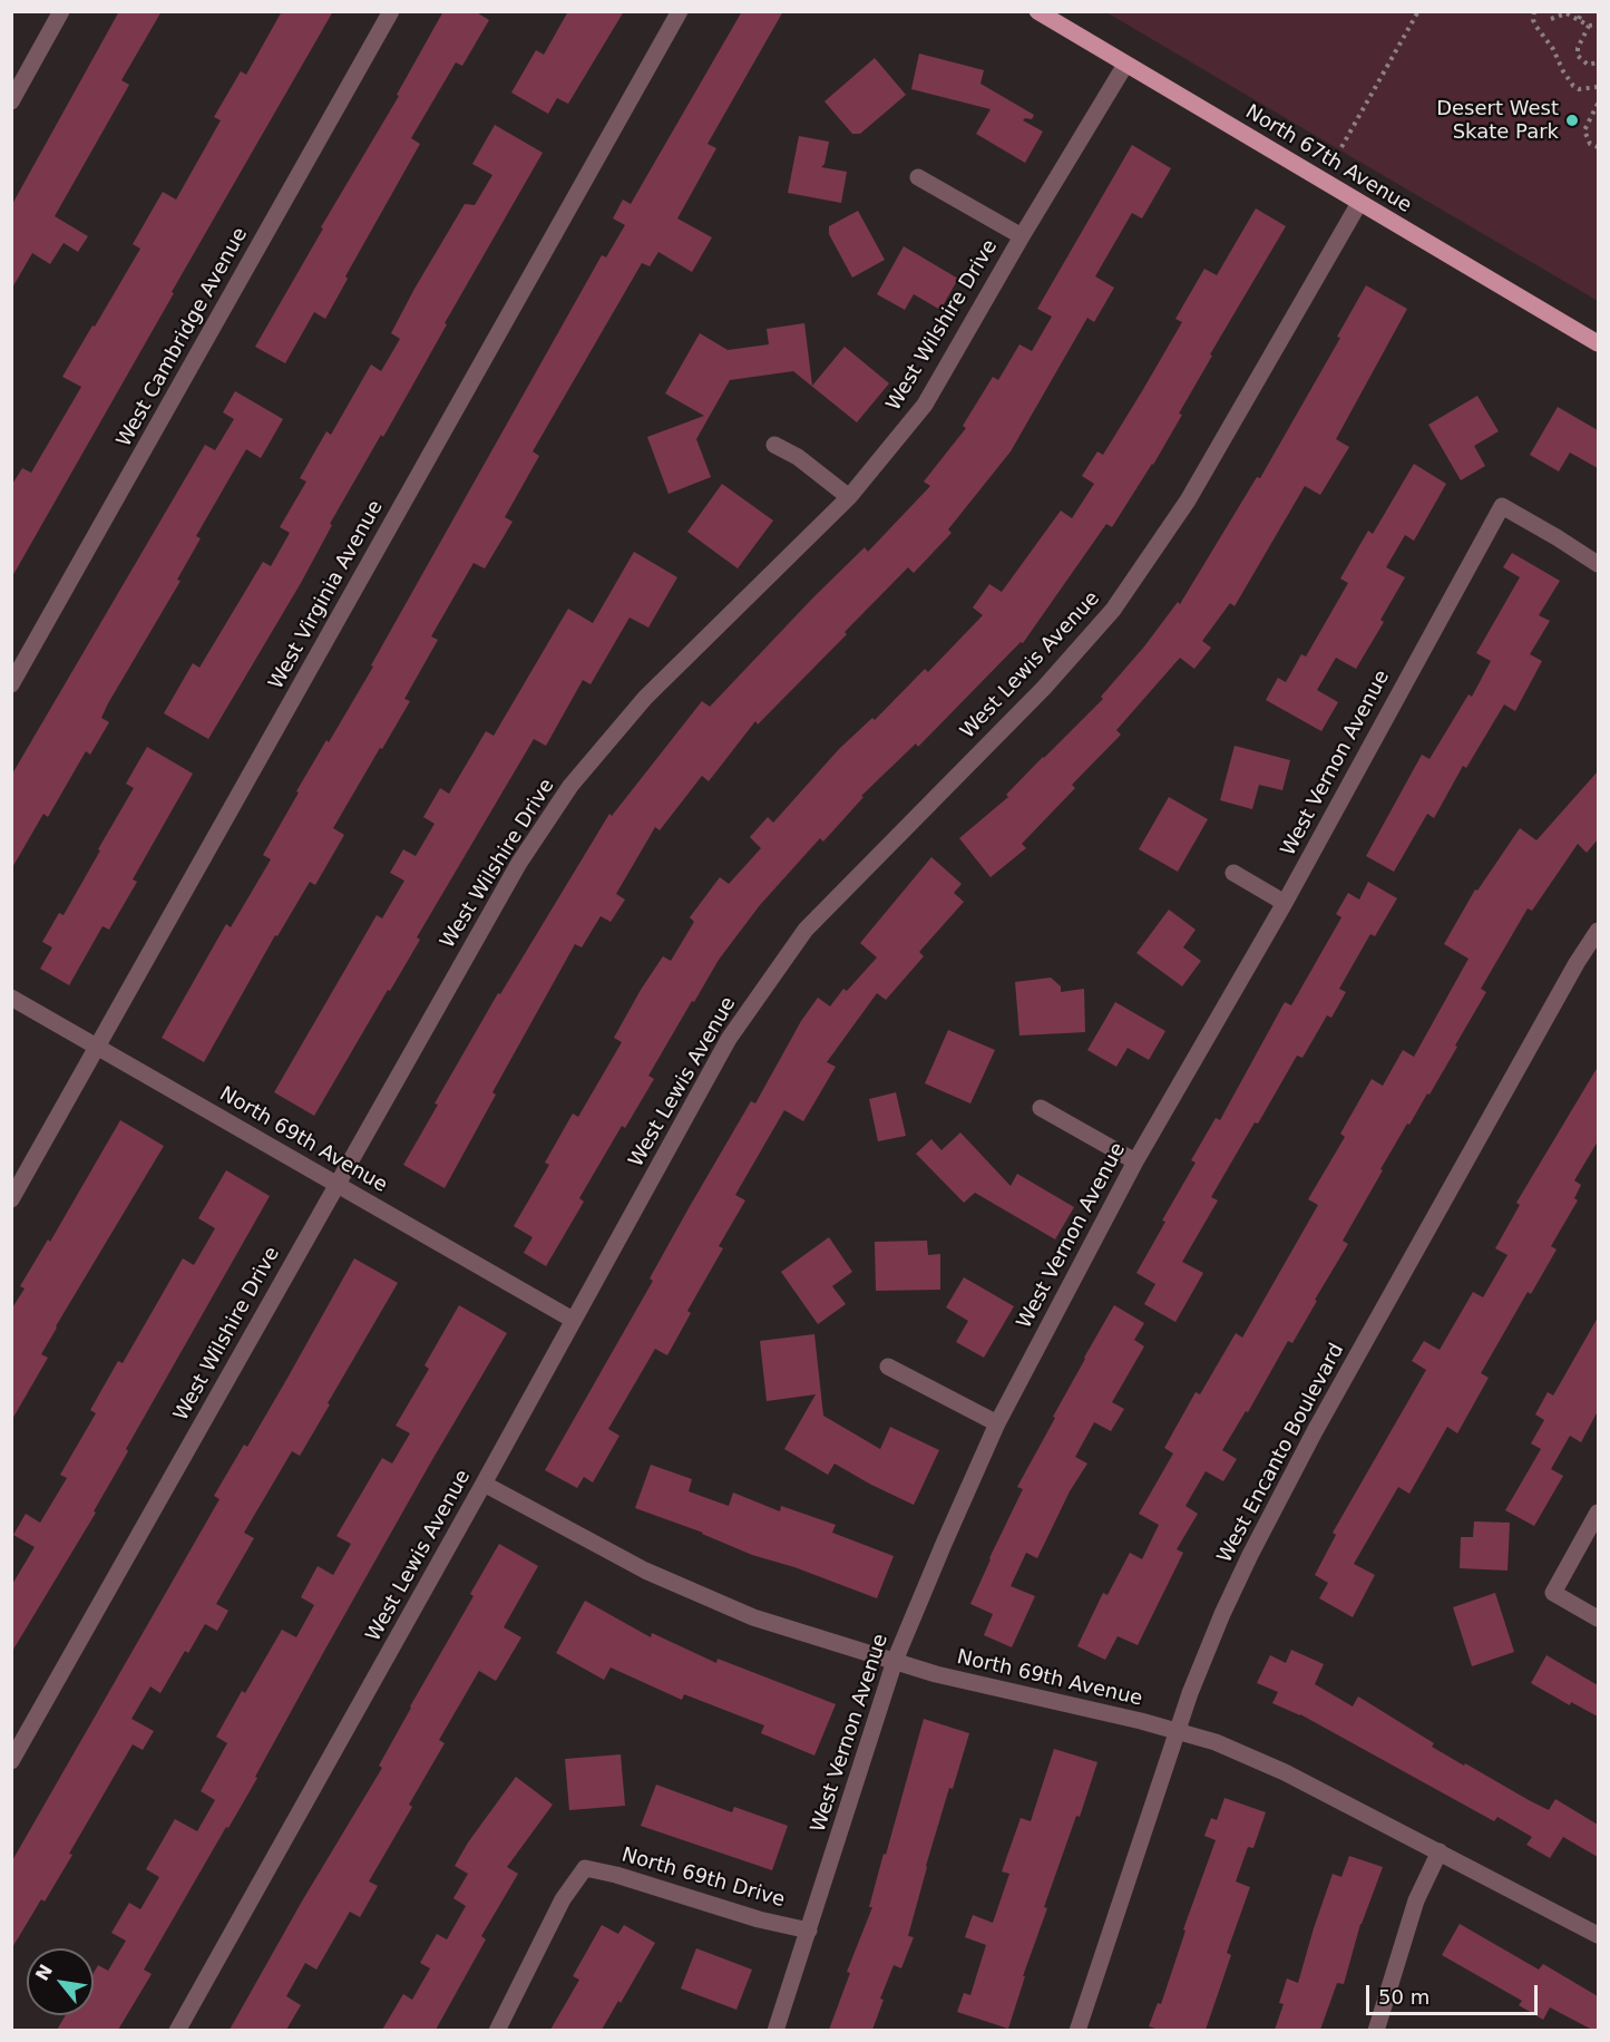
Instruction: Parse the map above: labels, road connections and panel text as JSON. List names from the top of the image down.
{
  "streets": {
    "main road": ["North 67th Avenue"],
    "street": [
      "West Wilshire Drive",
      "West Cambridge Avenue",
      "West Virginia Avenue",
      "West Lewis Avenue",
      "West Vernon Avenue",
      "North 69th Avenue",
      "West Encanto Boulevard",
      "North 69th Drive"
    ]
  },
  "crossings": [
    ["North 67th Avenue", "West Wilshire Drive"],
    ["North 67th Avenue", "West Lewis Avenue"],
    ["West Wilshire Drive", "North 69th Avenue"],
    ["West Virginia Avenue", "North 69th Avenue"],
    ["West Lewis Avenue", "North 69th Avenue"],
    ["West Vernon Avenue", "North 69th Avenue"],
    ["West Vernon Avenue", "North 69th Drive"],
    ["North 69th Avenue", "West Encanto Boulevard"]
  ],
  "places": ["Desert West Skate Park"],
  "scale_bar": "50 m",
  "north": "top left"
}
